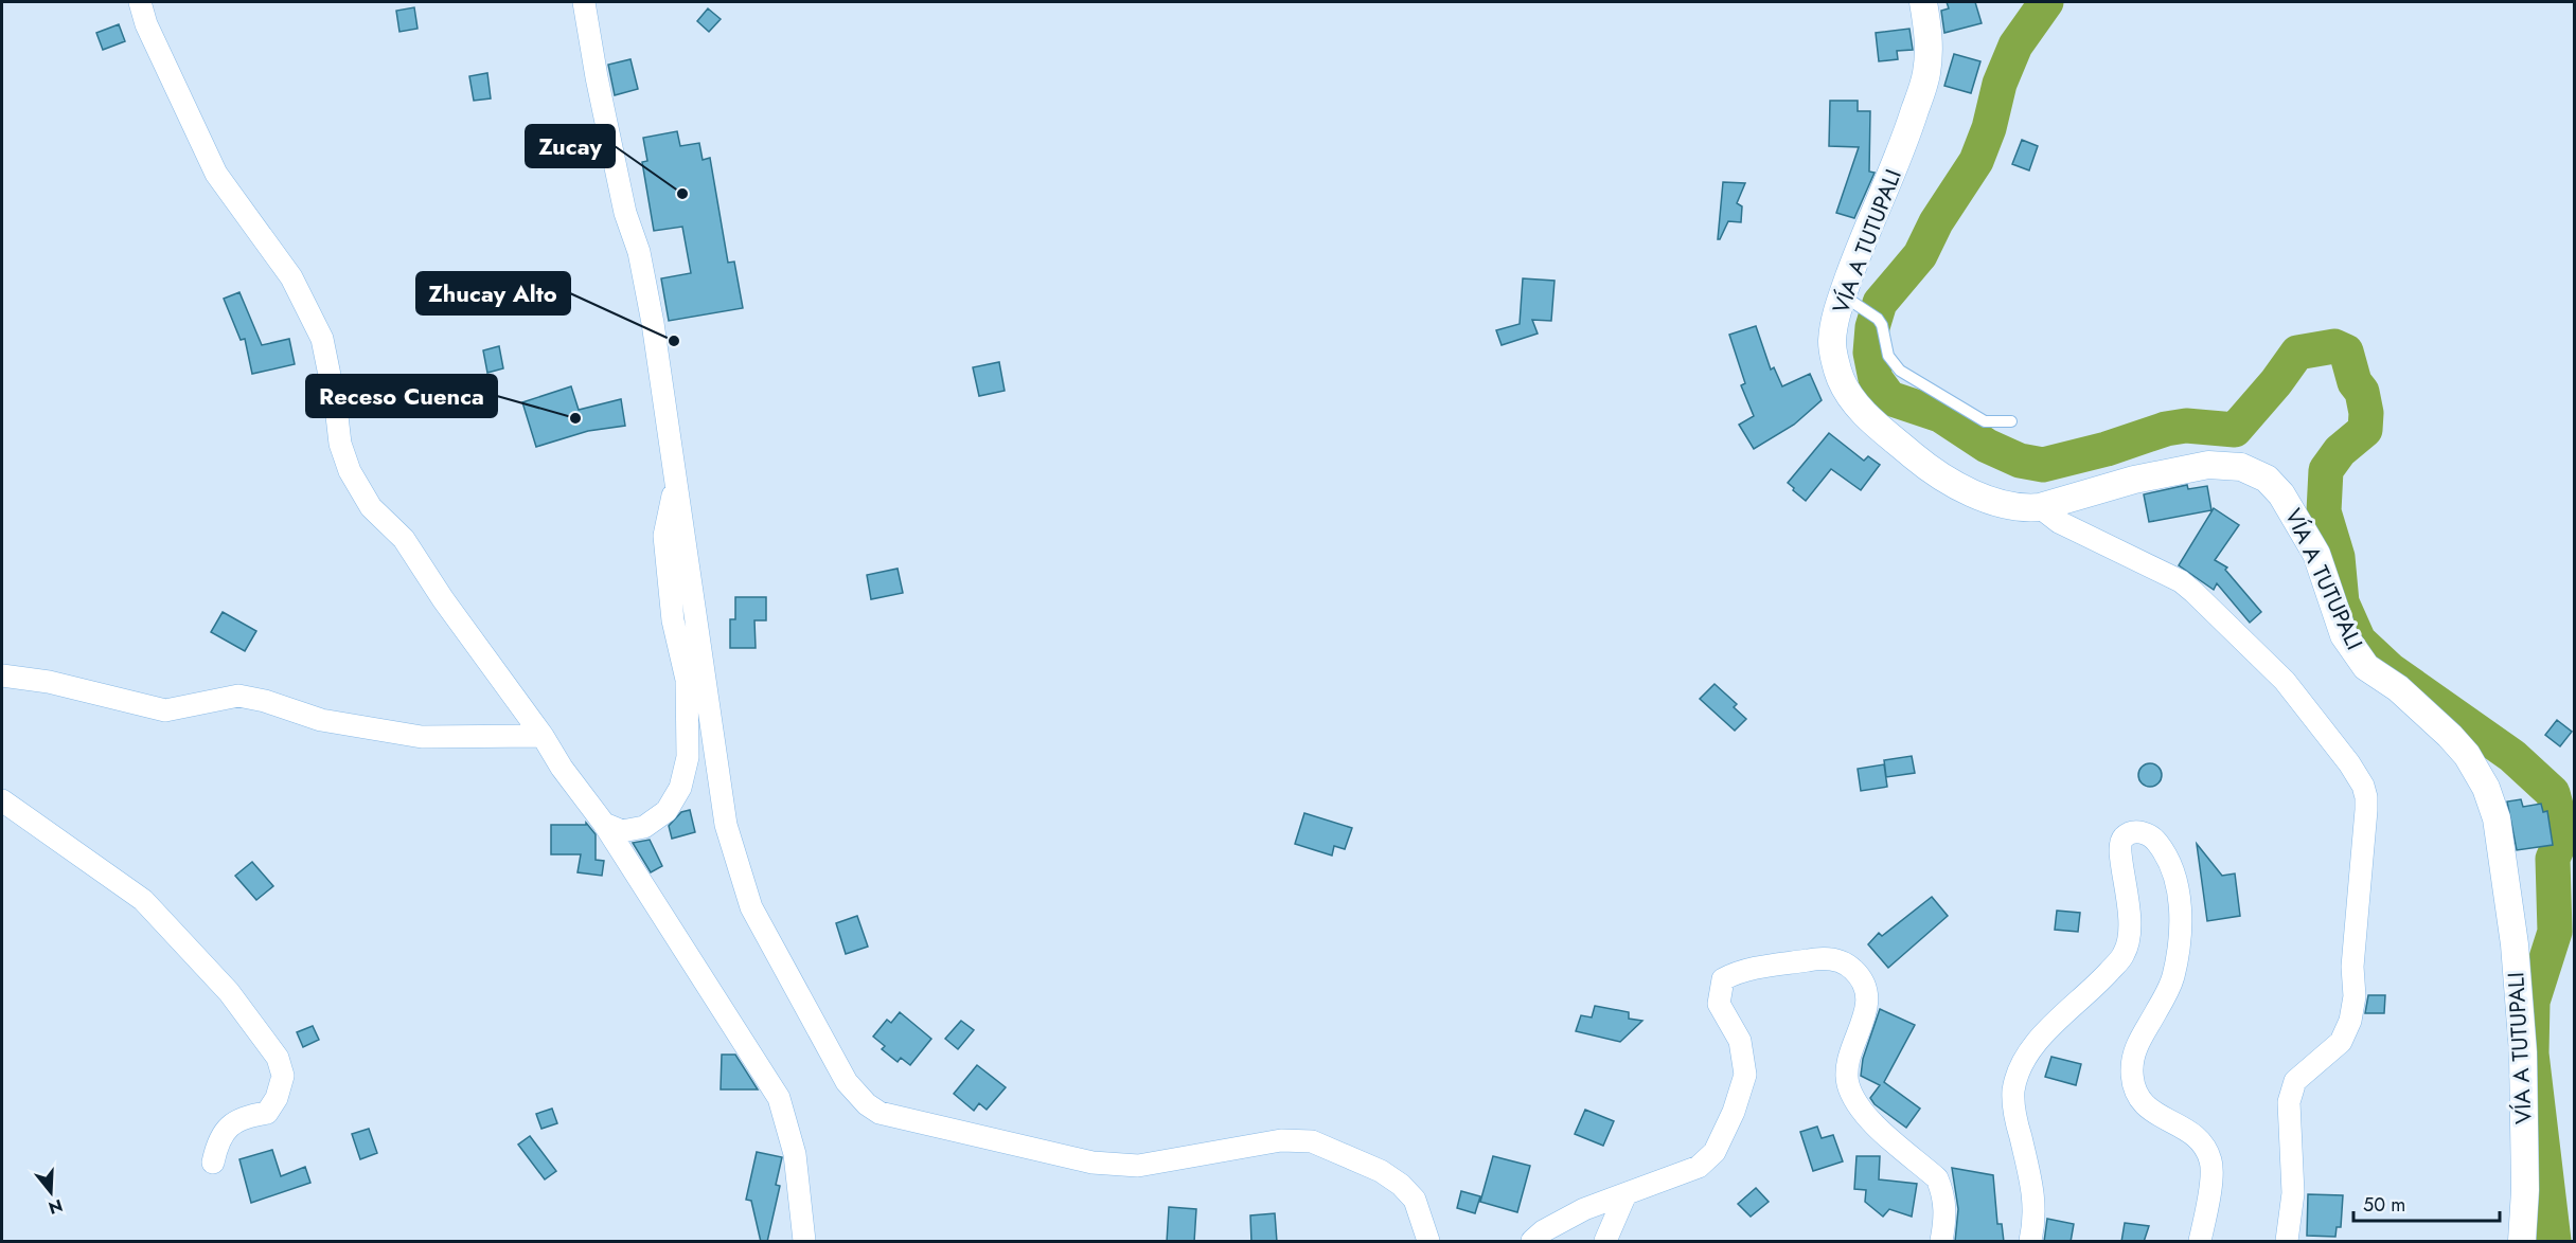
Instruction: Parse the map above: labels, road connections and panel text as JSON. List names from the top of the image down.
{
  "streets": {
    "street": ["VÍA A TUTUPALI"]
  },
  "places": ["Zucay", "Zhucay Alto", "Receso Cuenca"],
  "scale_bar": "50 m",
  "north": "bottom"
}
